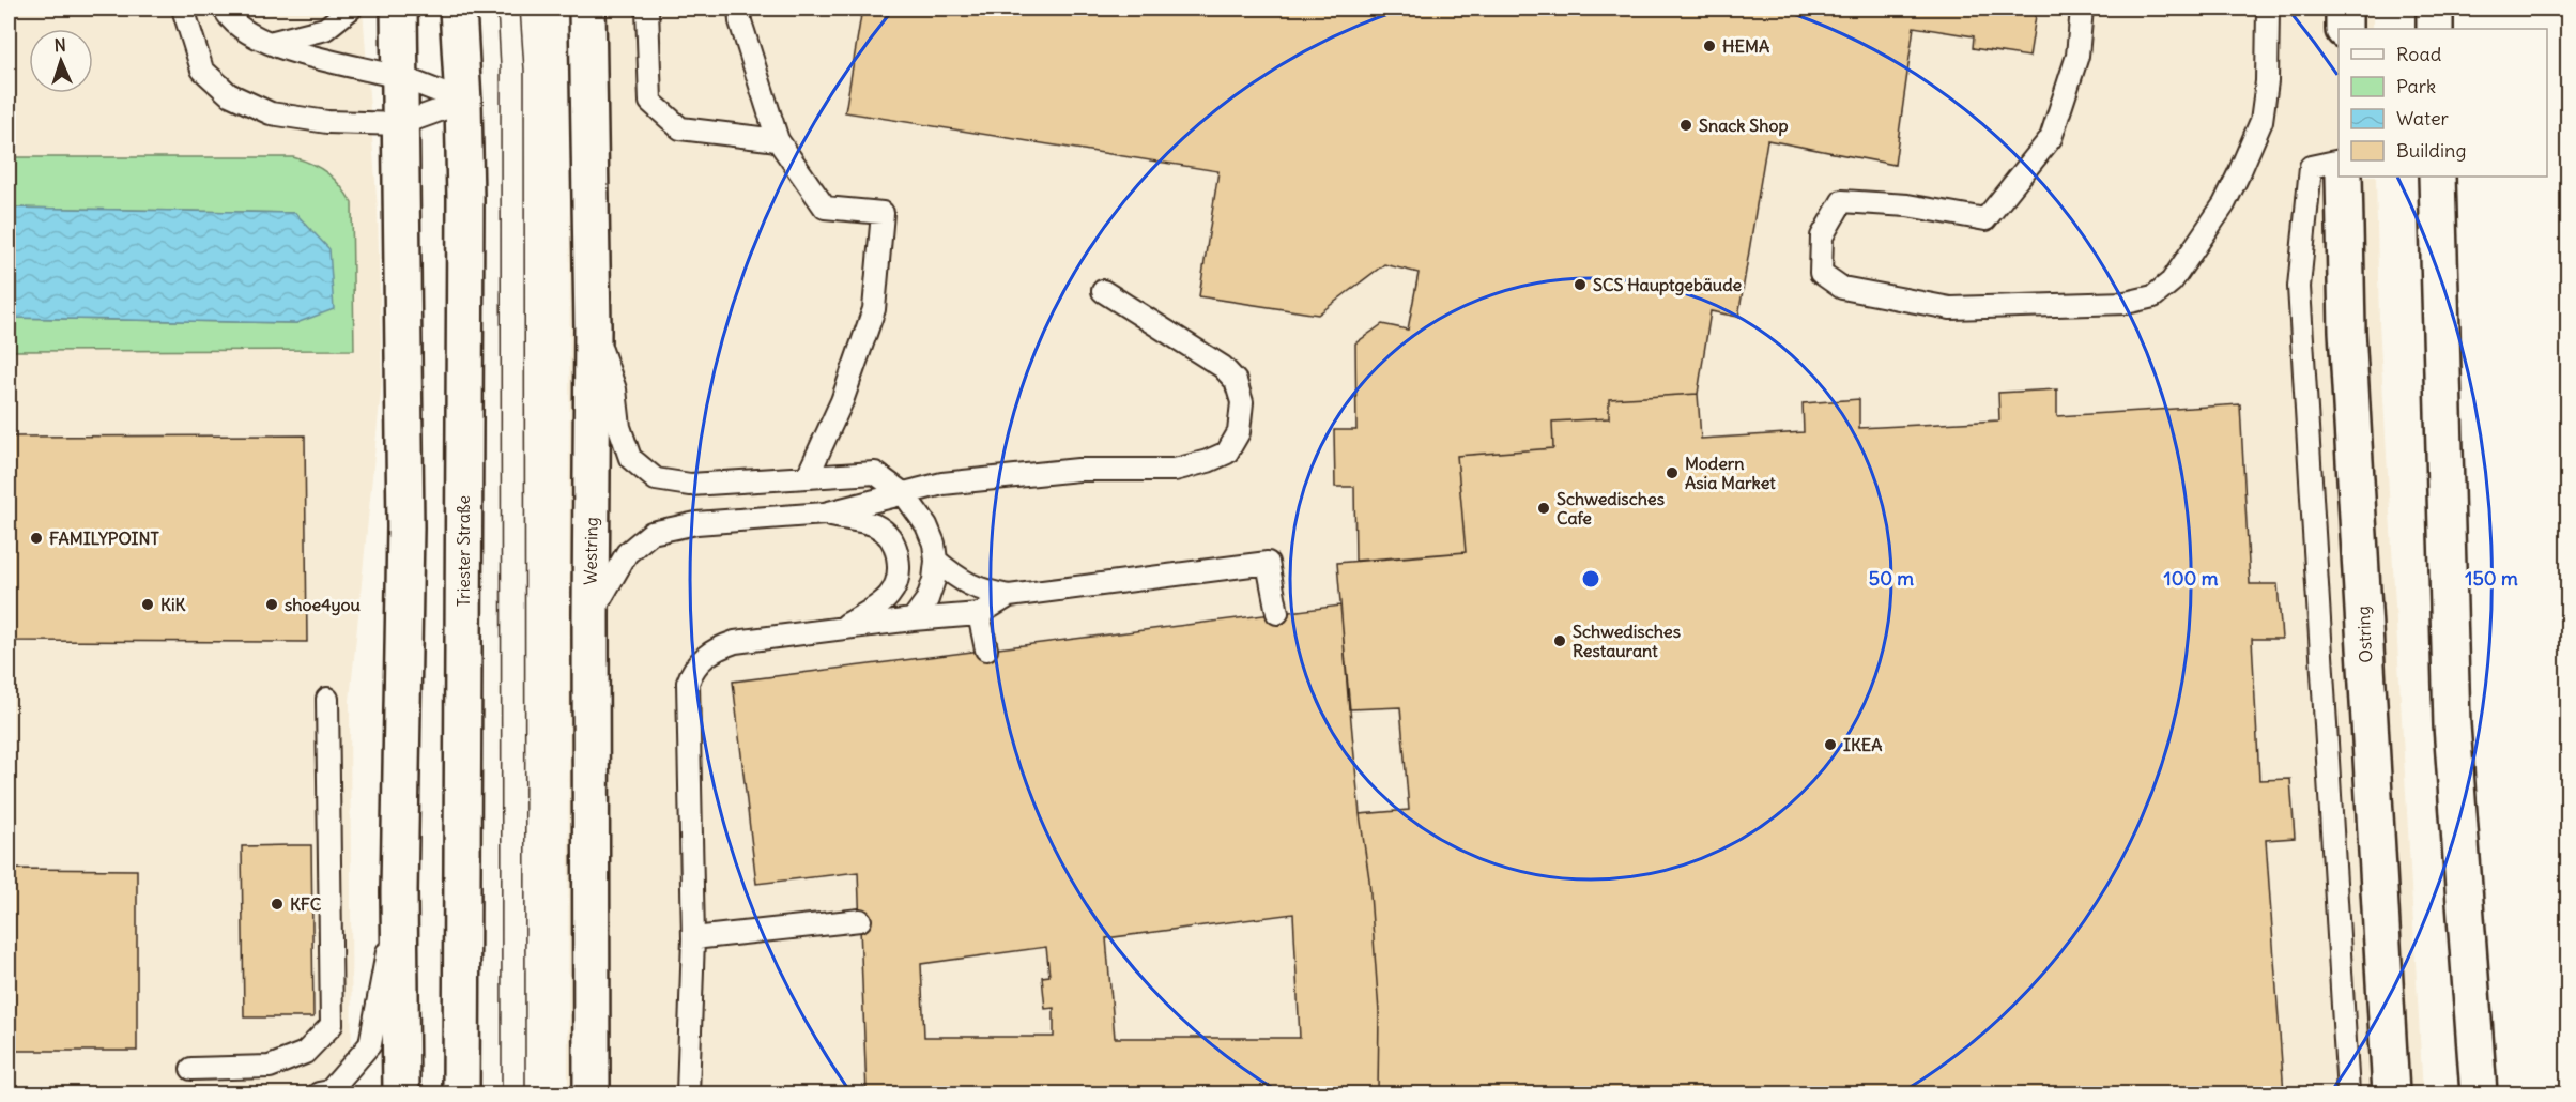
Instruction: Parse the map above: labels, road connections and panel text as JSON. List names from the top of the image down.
{
  "streets": {
    "main road": ["Triester Straße", "Westring", "Ostring"]
  },
  "places": [
    "HEMA",
    "Snack Shop",
    "SCS Hauptgebäude",
    "Modern Asia Market",
    "Schwedisches Cafe",
    "FAMILYPOINT",
    "KiK",
    "shoe4you",
    "Schwedisches Restaurant",
    "IKEA",
    "KFC"
  ],
  "legend": [
    "Road",
    "Park",
    "Water",
    "Building"
  ],
  "north": "top",
  "rings": ["50 m", "100 m", "150 m"]
}
